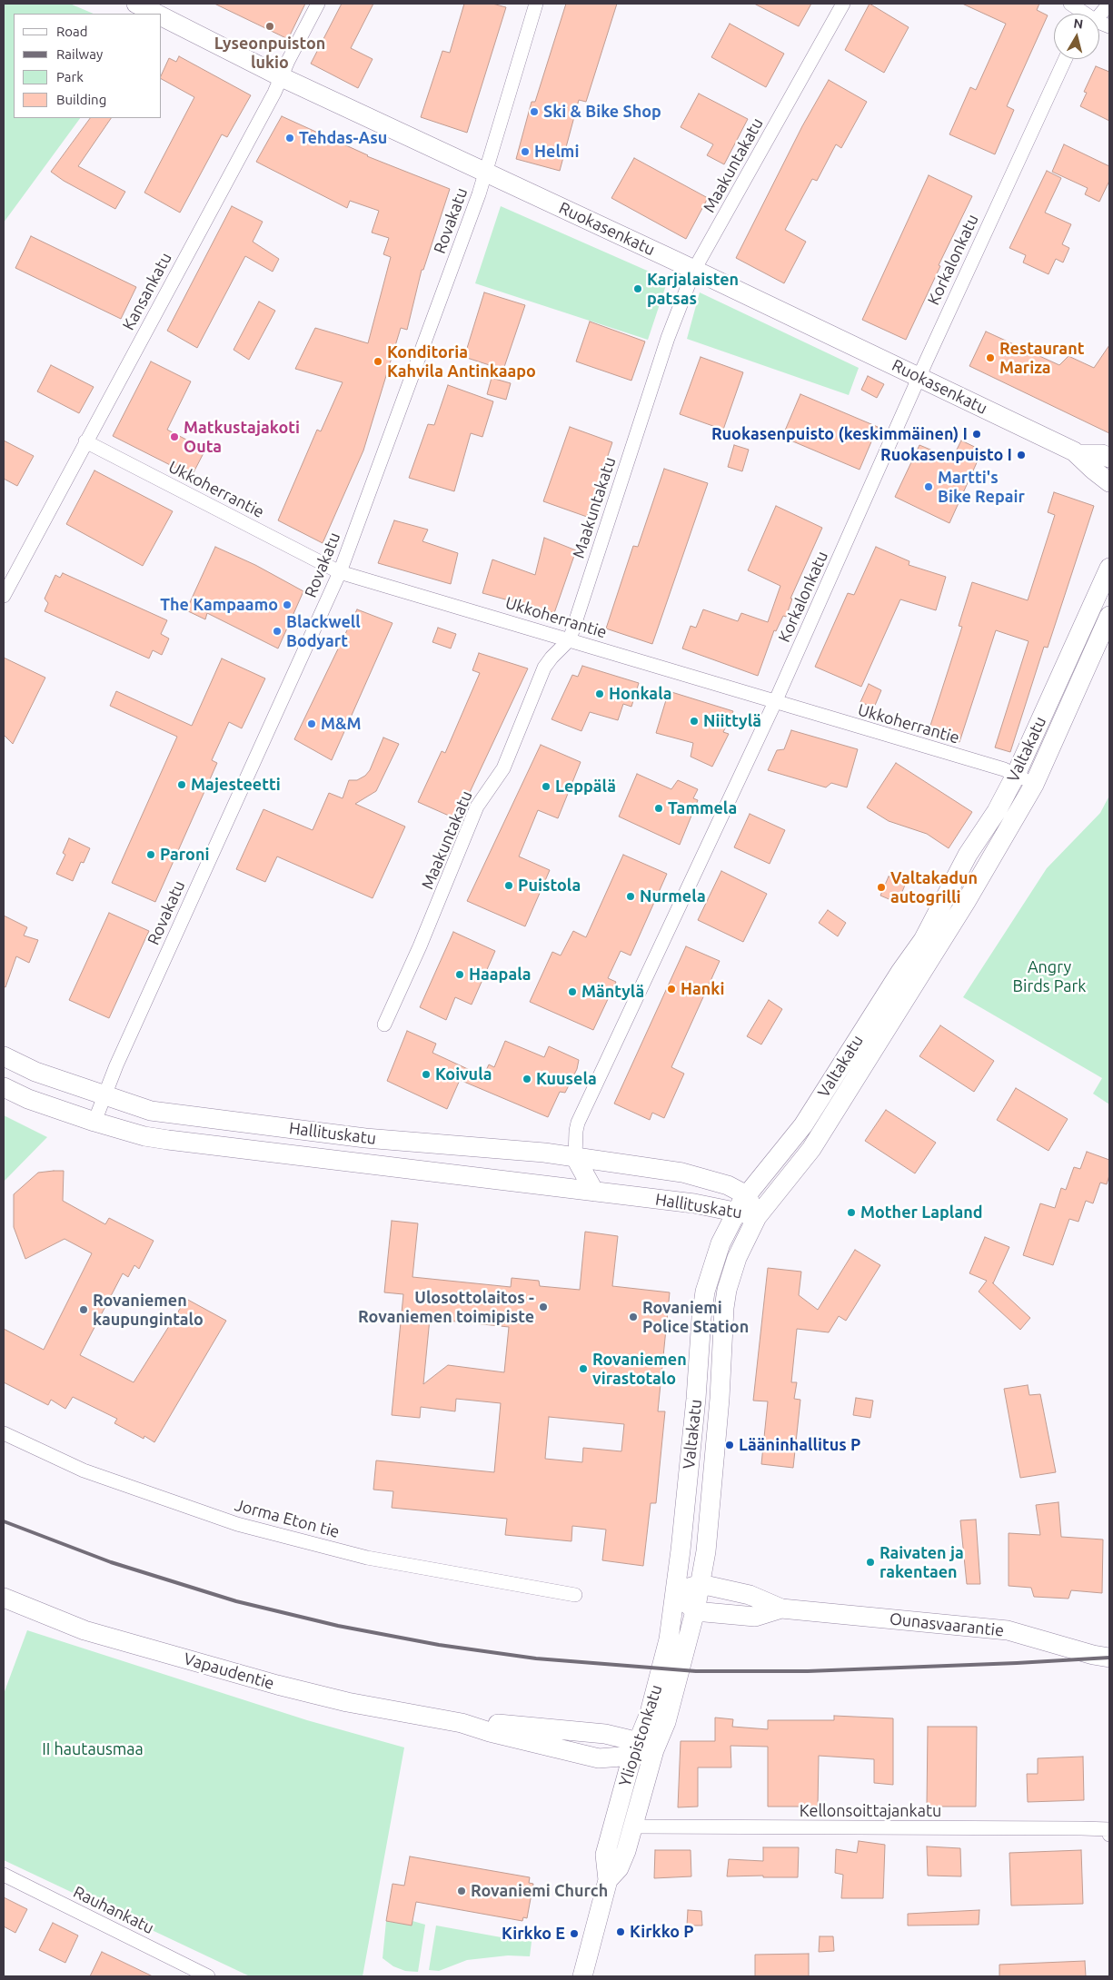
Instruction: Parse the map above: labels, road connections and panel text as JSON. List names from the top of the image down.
{
  "streets": {
    "street": [
      "Maakuntakatu",
      "Rovakatu",
      "Ruokasenkatu",
      "Korkalonkatu",
      "Kansankatu",
      "Ukkoherrantie",
      "Valtakatu",
      "Hallituskatu",
      "Jorma Eton tie",
      "Ounasvaarantie",
      "Vapaudentie",
      "Yliopistonkatu",
      "Kellonsoittajankatu",
      "Rauhankatu"
    ]
  },
  "crossings": [
    ["Maakuntakatu", "Ruokasenkatu"],
    ["Maakuntakatu", "Ukkoherrantie"],
    ["Rovakatu", "Ruokasenkatu"],
    ["Rovakatu", "Ukkoherrantie"],
    ["Rovakatu", "Hallituskatu"],
    ["Ruokasenkatu", "Korkalonkatu"],
    ["Ruokasenkatu", "Kansankatu"],
    ["Korkalonkatu", "Ukkoherrantie"],
    ["Korkalonkatu", "Hallituskatu"],
    ["Kansankatu", "Ukkoherrantie"],
    ["Ukkoherrantie", "Valtakatu"],
    ["Valtakatu", "Hallituskatu"],
    ["Valtakatu", "Ounasvaarantie"],
    ["Valtakatu", "Yliopistonkatu"],
    ["Ounasvaarantie", "Yliopistonkatu"],
    ["Vapaudentie", "Yliopistonkatu"],
    ["Yliopistonkatu", "Kellonsoittajankatu"]
  ],
  "parks": ["Angry Birds Park", "II hautausmaa"],
  "places": [
    "Lyseonpuiston lukio",
    "Ski & Bike Shop",
    "Tehdas-Asu",
    "Helmi",
    "Karjalaisten patsas",
    "Restaurant Mariza",
    "Konditoria Kahvila Antinkaapo",
    "Ruokasenpuisto (keskimmäinen) I",
    "Matkustajakoti Outa",
    "Ruokasenpuisto I",
    "Martti's Bike Repair",
    "The Kampaamo",
    "Blackwell Bodyart",
    "Honkala",
    "Niittylä",
    "M&M",
    "Majesteetti",
    "Leppälä",
    "Tammela",
    "Paroni",
    "Puistola",
    "Valtakadun autogrilli",
    "Nurmela",
    "Haapala",
    "Hanki",
    "Mäntylä",
    "Koivula",
    "Kuusela",
    "Mother Lapland",
    "Ulosottolaitos - Rovaniemen toimipiste",
    "Rovaniemen kaupungintalo",
    "Rovaniemi Police Station",
    "Rovaniemen virastotalo",
    "Lääninhallitus P",
    "Raivaten ja rakentaen",
    "Rovaniemi Church",
    "Kirkko P",
    "Kirkko E"
  ],
  "legend": [
    "Road",
    "Railway",
    "Park",
    "Building"
  ],
  "north": "top"
}
